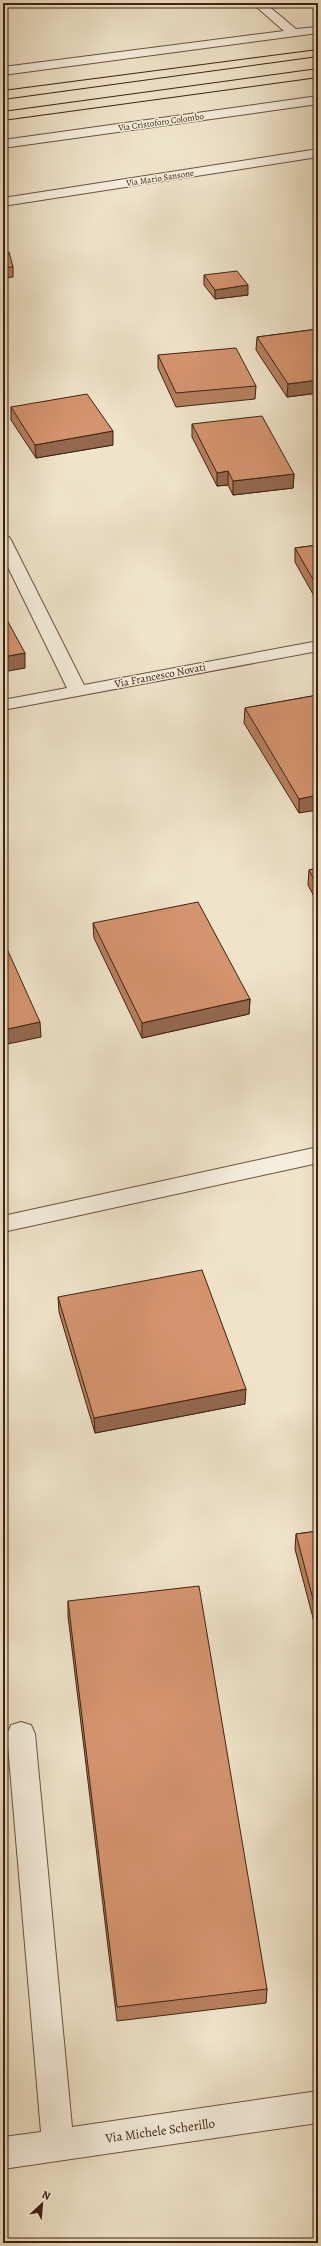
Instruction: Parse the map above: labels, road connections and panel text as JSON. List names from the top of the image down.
{
  "streets": {
    "street": [
      "Via Cristoforo Colombo",
      "Via Mario Sansone",
      "Via Francesco Novati",
      "Via Michele Scherillo"
    ]
  },
  "north": "top right"
}
